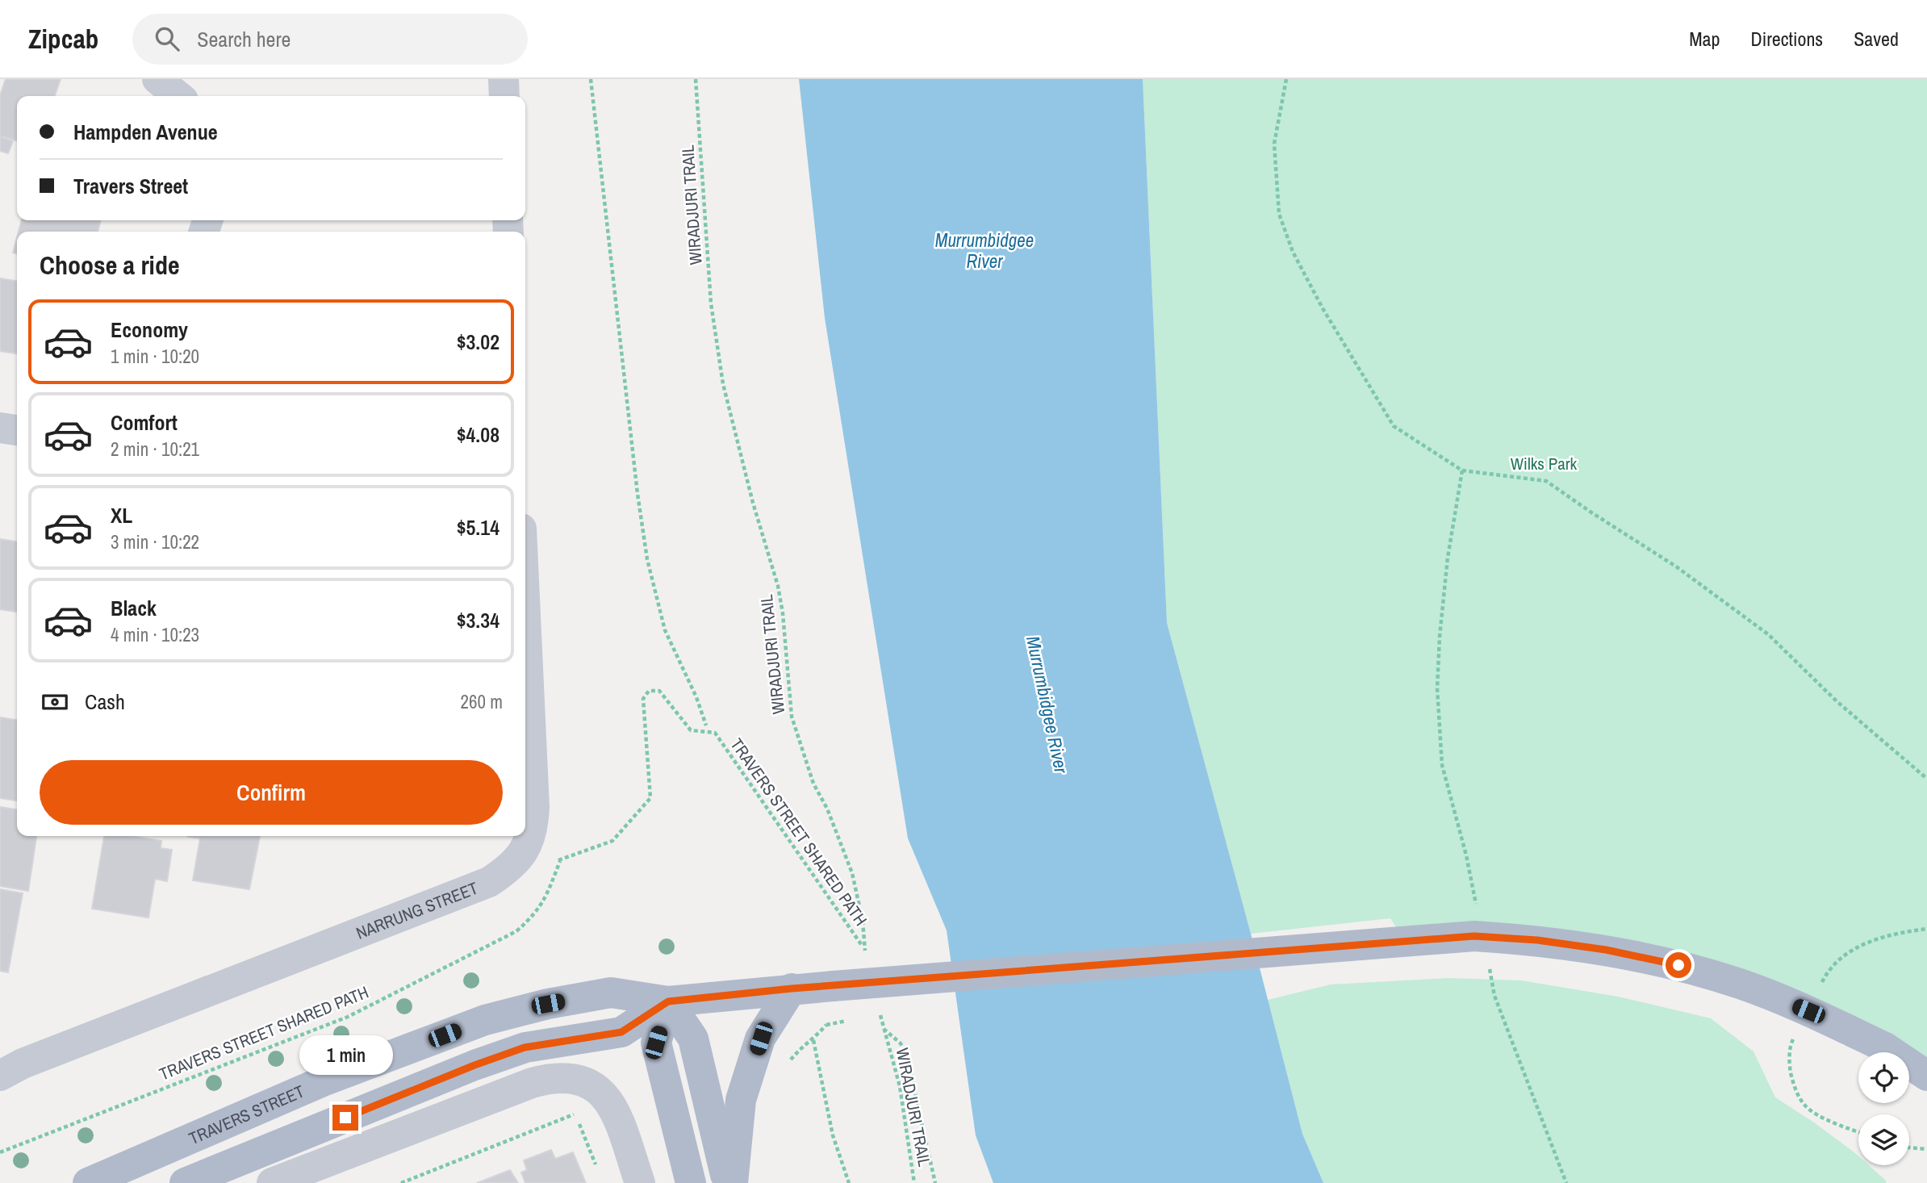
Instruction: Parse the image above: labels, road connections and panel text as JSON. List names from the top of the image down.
{
  "streets": {
    "main road": ["TRAVERS STREET"],
    "street": ["NARRUNG STREET"],
    "path": ["WIRADJURI TRAIL", "TRAVERS STREET SHARED PATH"]
  },
  "crossings": [
    ["WIRADJURI TRAIL", "TRAVERS STREET SHARED PATH"]
  ],
  "water": ["Murrumbidgee River"],
  "parks": ["Wilks Park"],
  "page": {
    "header": "Zipcab",
    "search": "Search here",
    "nav": ["Map", "Directions", "Saved"],
    "banner": ["Hampden Avenue", "Travers Street"],
    "heading": "Choose a ride",
    "list": [
      {
        "name": "Economy",
        "note": "1 min · 10:20",
        "value": "$3.02"
      },
      {
        "name": "Comfort",
        "note": "2 min · 10:21",
        "value": "$4.08"
      },
      {
        "name": "XL",
        "note": "3 min · 10:22",
        "value": "$5.14"
      },
      {
        "name": "Black",
        "note": "4 min · 10:23",
        "value": "$3.34"
      }
    ],
    "pay": ["Cash", "260 m"],
    "buttons": "Confirm",
    "bubble": "1 min"
  }
}
